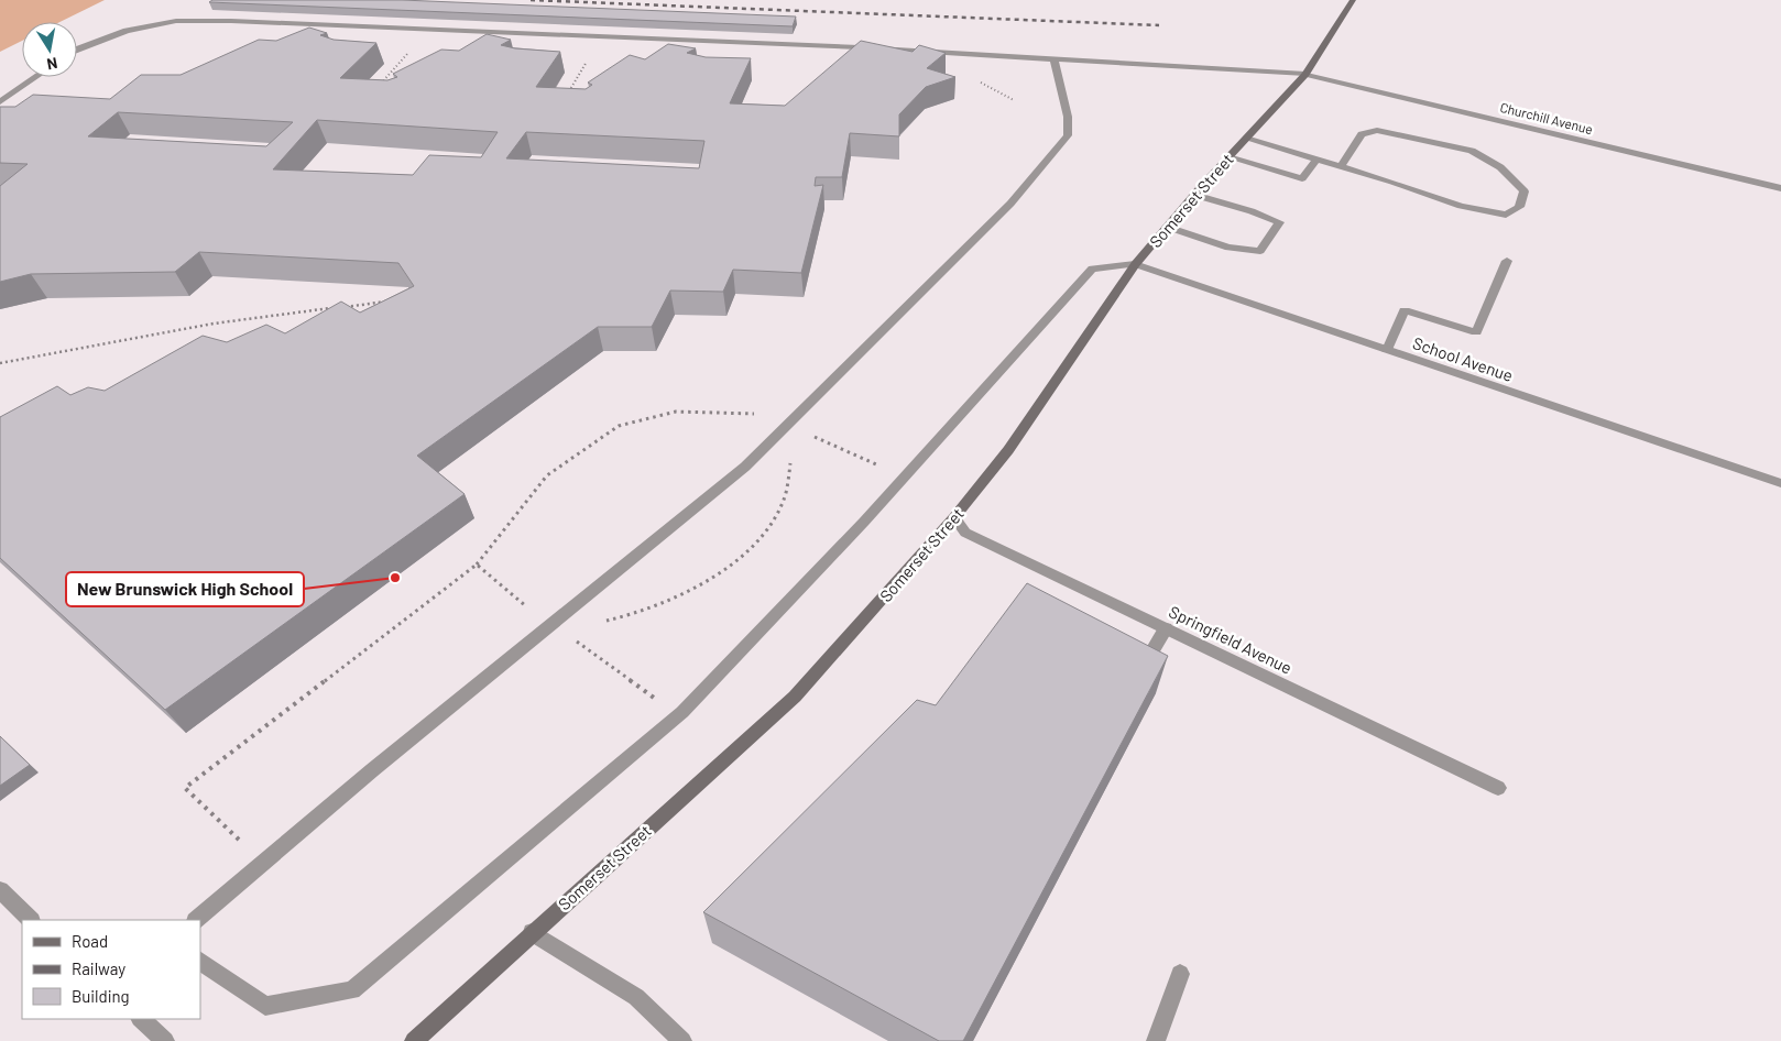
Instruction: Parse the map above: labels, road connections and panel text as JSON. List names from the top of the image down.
{
  "streets": {
    "main road": ["Somerset Street"],
    "street": ["Churchill Avenue", "School Avenue", "Springfield Avenue"]
  },
  "crossings": [
    ["Churchill Avenue", "Somerset Street"],
    ["Somerset Street", "School Avenue"],
    ["Somerset Street", "Springfield Avenue"]
  ],
  "places": ["New Brunswick High School"],
  "legend": ["Road", "Railway", "Building"],
  "north": "bottom"
}
